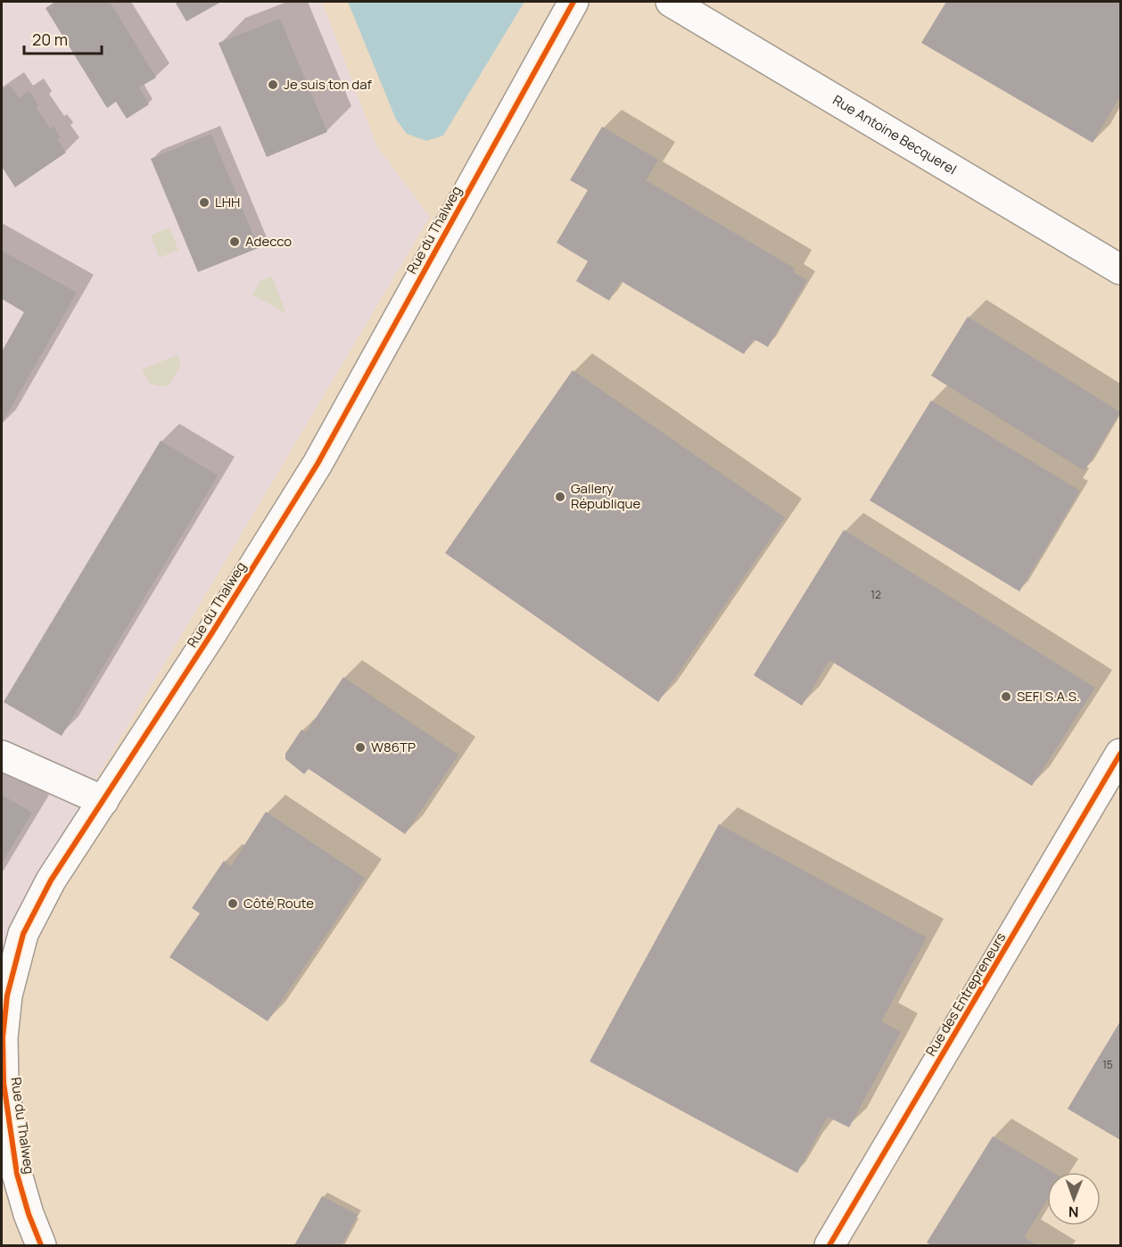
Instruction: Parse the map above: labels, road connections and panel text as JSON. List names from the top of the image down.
{
  "streets": {
    "street": ["Rue Antoine Becquerel", "Rue du Thalweg", "Rue des Entrepreneurs"]
  },
  "places": [
    "Je suis ton daf",
    "LHH",
    "Adecco",
    "Gallery République",
    "SEFI S.A.S.",
    "W86TP",
    "Côté Route"
  ],
  "house_numbers": ["12", "15"],
  "scale_bar": "20 m",
  "north": "bottom"
}
